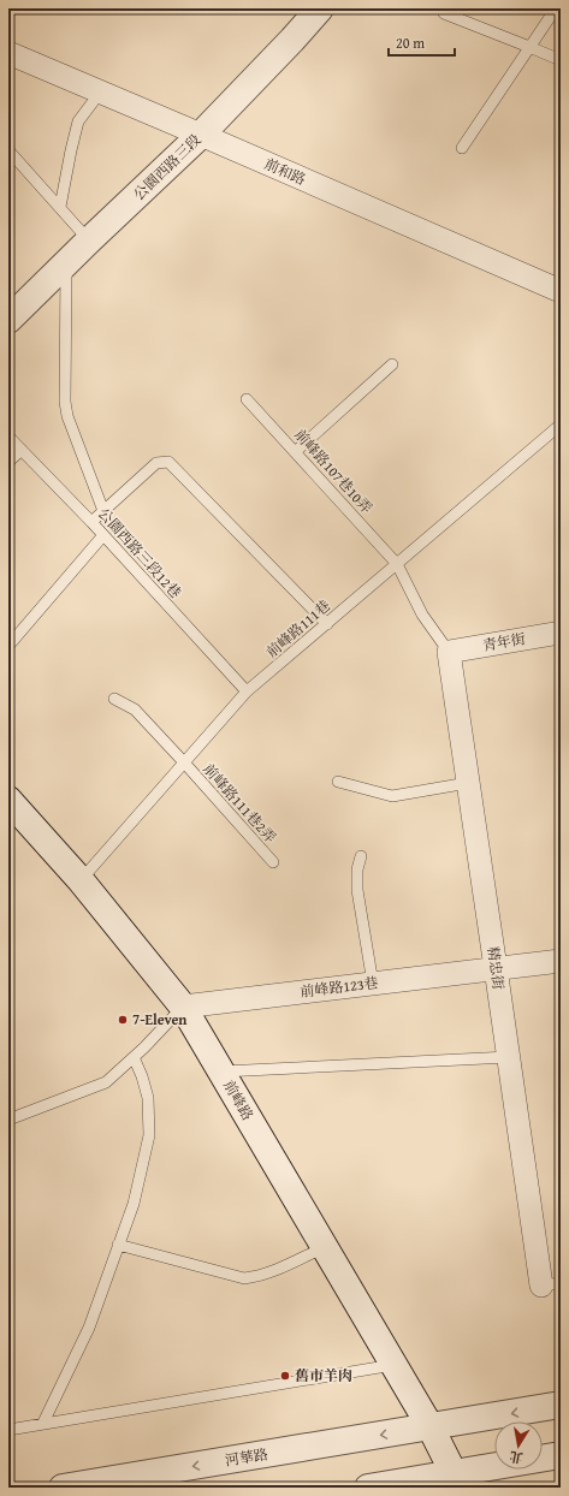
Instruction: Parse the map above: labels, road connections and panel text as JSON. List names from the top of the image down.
{
  "streets": {
    "street": [
      "公園西路三段",
      "前和路",
      "青年街",
      "精忠街",
      "前峰路123巷",
      "前峰路",
      "河華路"
    ],
    "lane": [
      "前峰路107巷10弄",
      "公園西路三段12巷",
      "前峰路111巷",
      "前峰路111巷2弄"
    ]
  },
  "crossings": [
    ["公園西路三段", "前和路"],
    ["公園西路三段", "公園西路三段12巷"],
    ["前峰路107巷10弄", "前峰路111巷"],
    ["前峰路107巷10弄", "青年街"],
    ["前峰路107巷10弄", "精忠街"],
    ["公園西路三段12巷", "前峰路111巷"],
    ["前峰路111巷", "前峰路111巷2弄"],
    ["前峰路111巷", "前峰路"],
    ["青年街", "精忠街"],
    ["精忠街", "前峰路123巷"],
    ["前峰路123巷", "前峰路"],
    ["前峰路", "河華路"]
  ],
  "places": ["7-Eleven", "舊市羊肉"],
  "scale_bar": "20 m",
  "north": "bottom"
}
